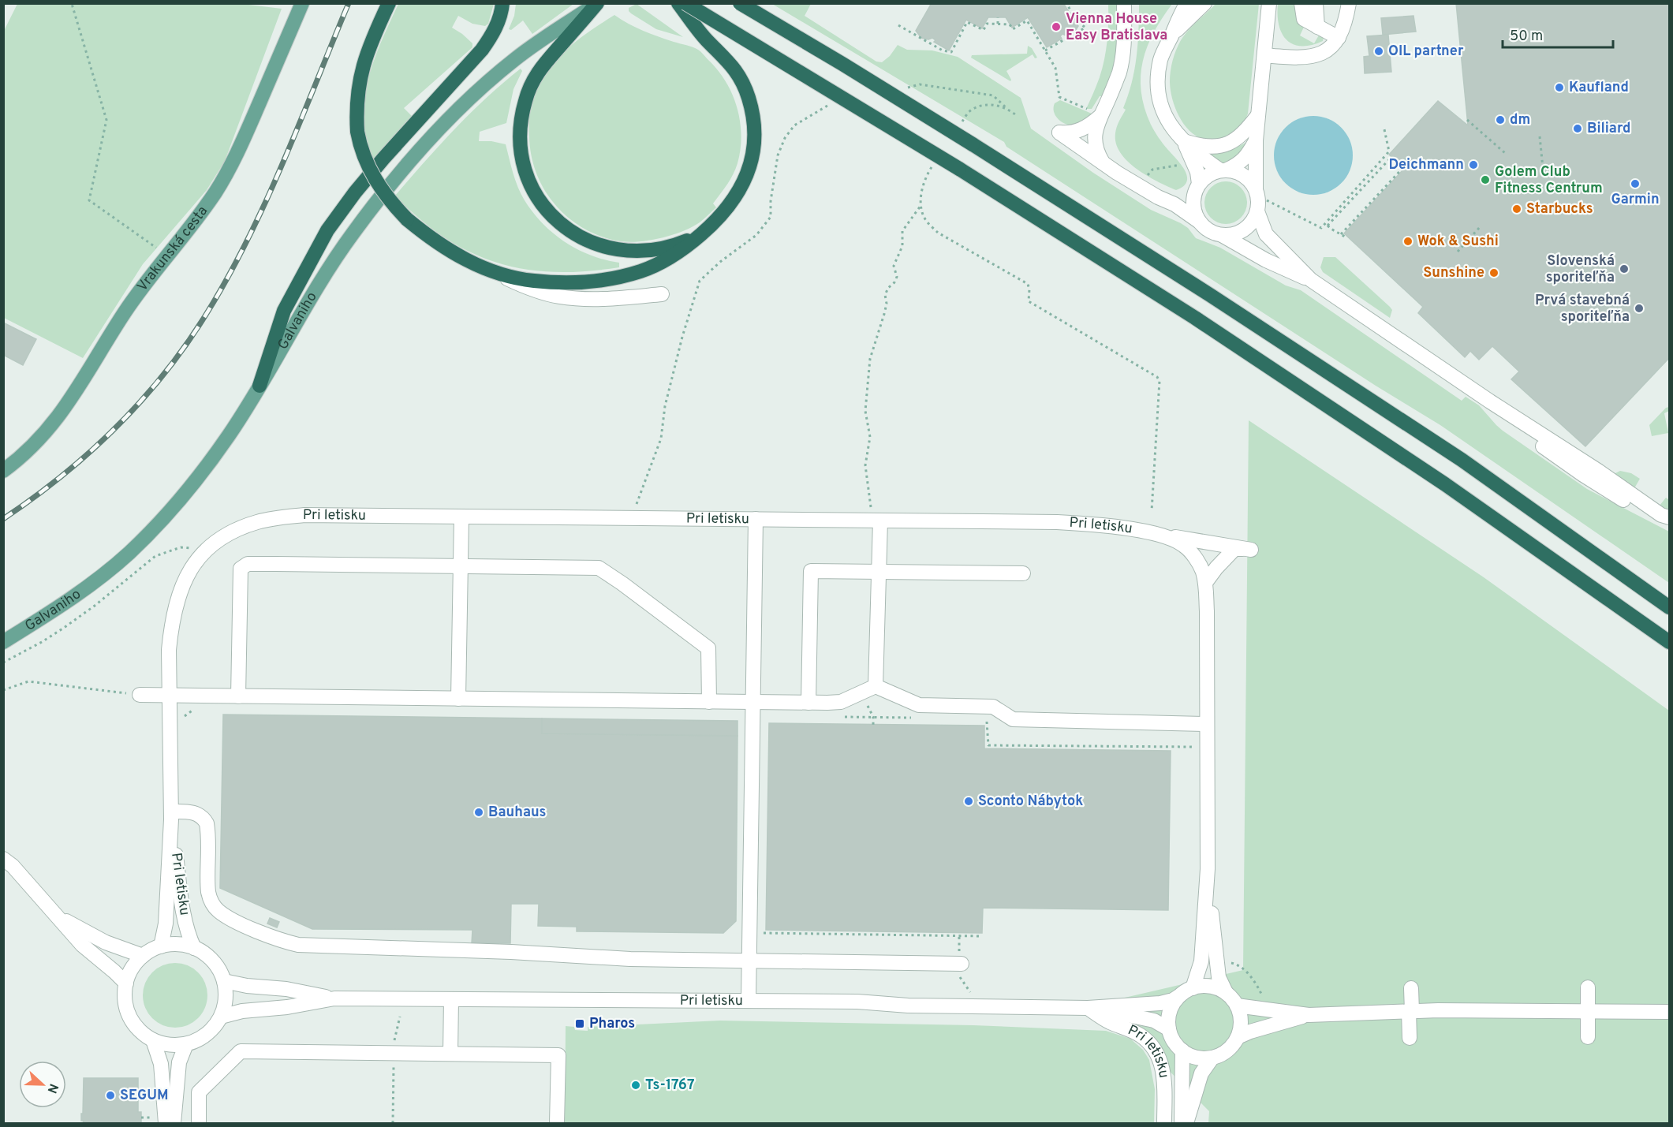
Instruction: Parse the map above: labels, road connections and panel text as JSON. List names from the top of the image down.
{
  "streets": {
    "main road": ["Vrakunská cesta", "Galvaniho"],
    "street": ["Pri letisku"]
  },
  "places": {
    "other": [
      "Vienna House Easy Bratislava",
      "OIL partner",
      "Kaufland",
      "dm",
      "Biliard",
      "Deichmann",
      "Golem Club Fitness Centrum",
      "Garmin",
      "Starbucks",
      "Wok & Sushi",
      "Slovenská sporiteľňa",
      "Sunshine",
      "Prvá stavebná sporiteľňa",
      "Sconto Nábytok",
      "Bauhaus",
      "Ts-1767",
      "SEGUM"
    ],
    "transit": ["Pharos"]
  },
  "scale_bar": "50 m",
  "north": "right"
}
